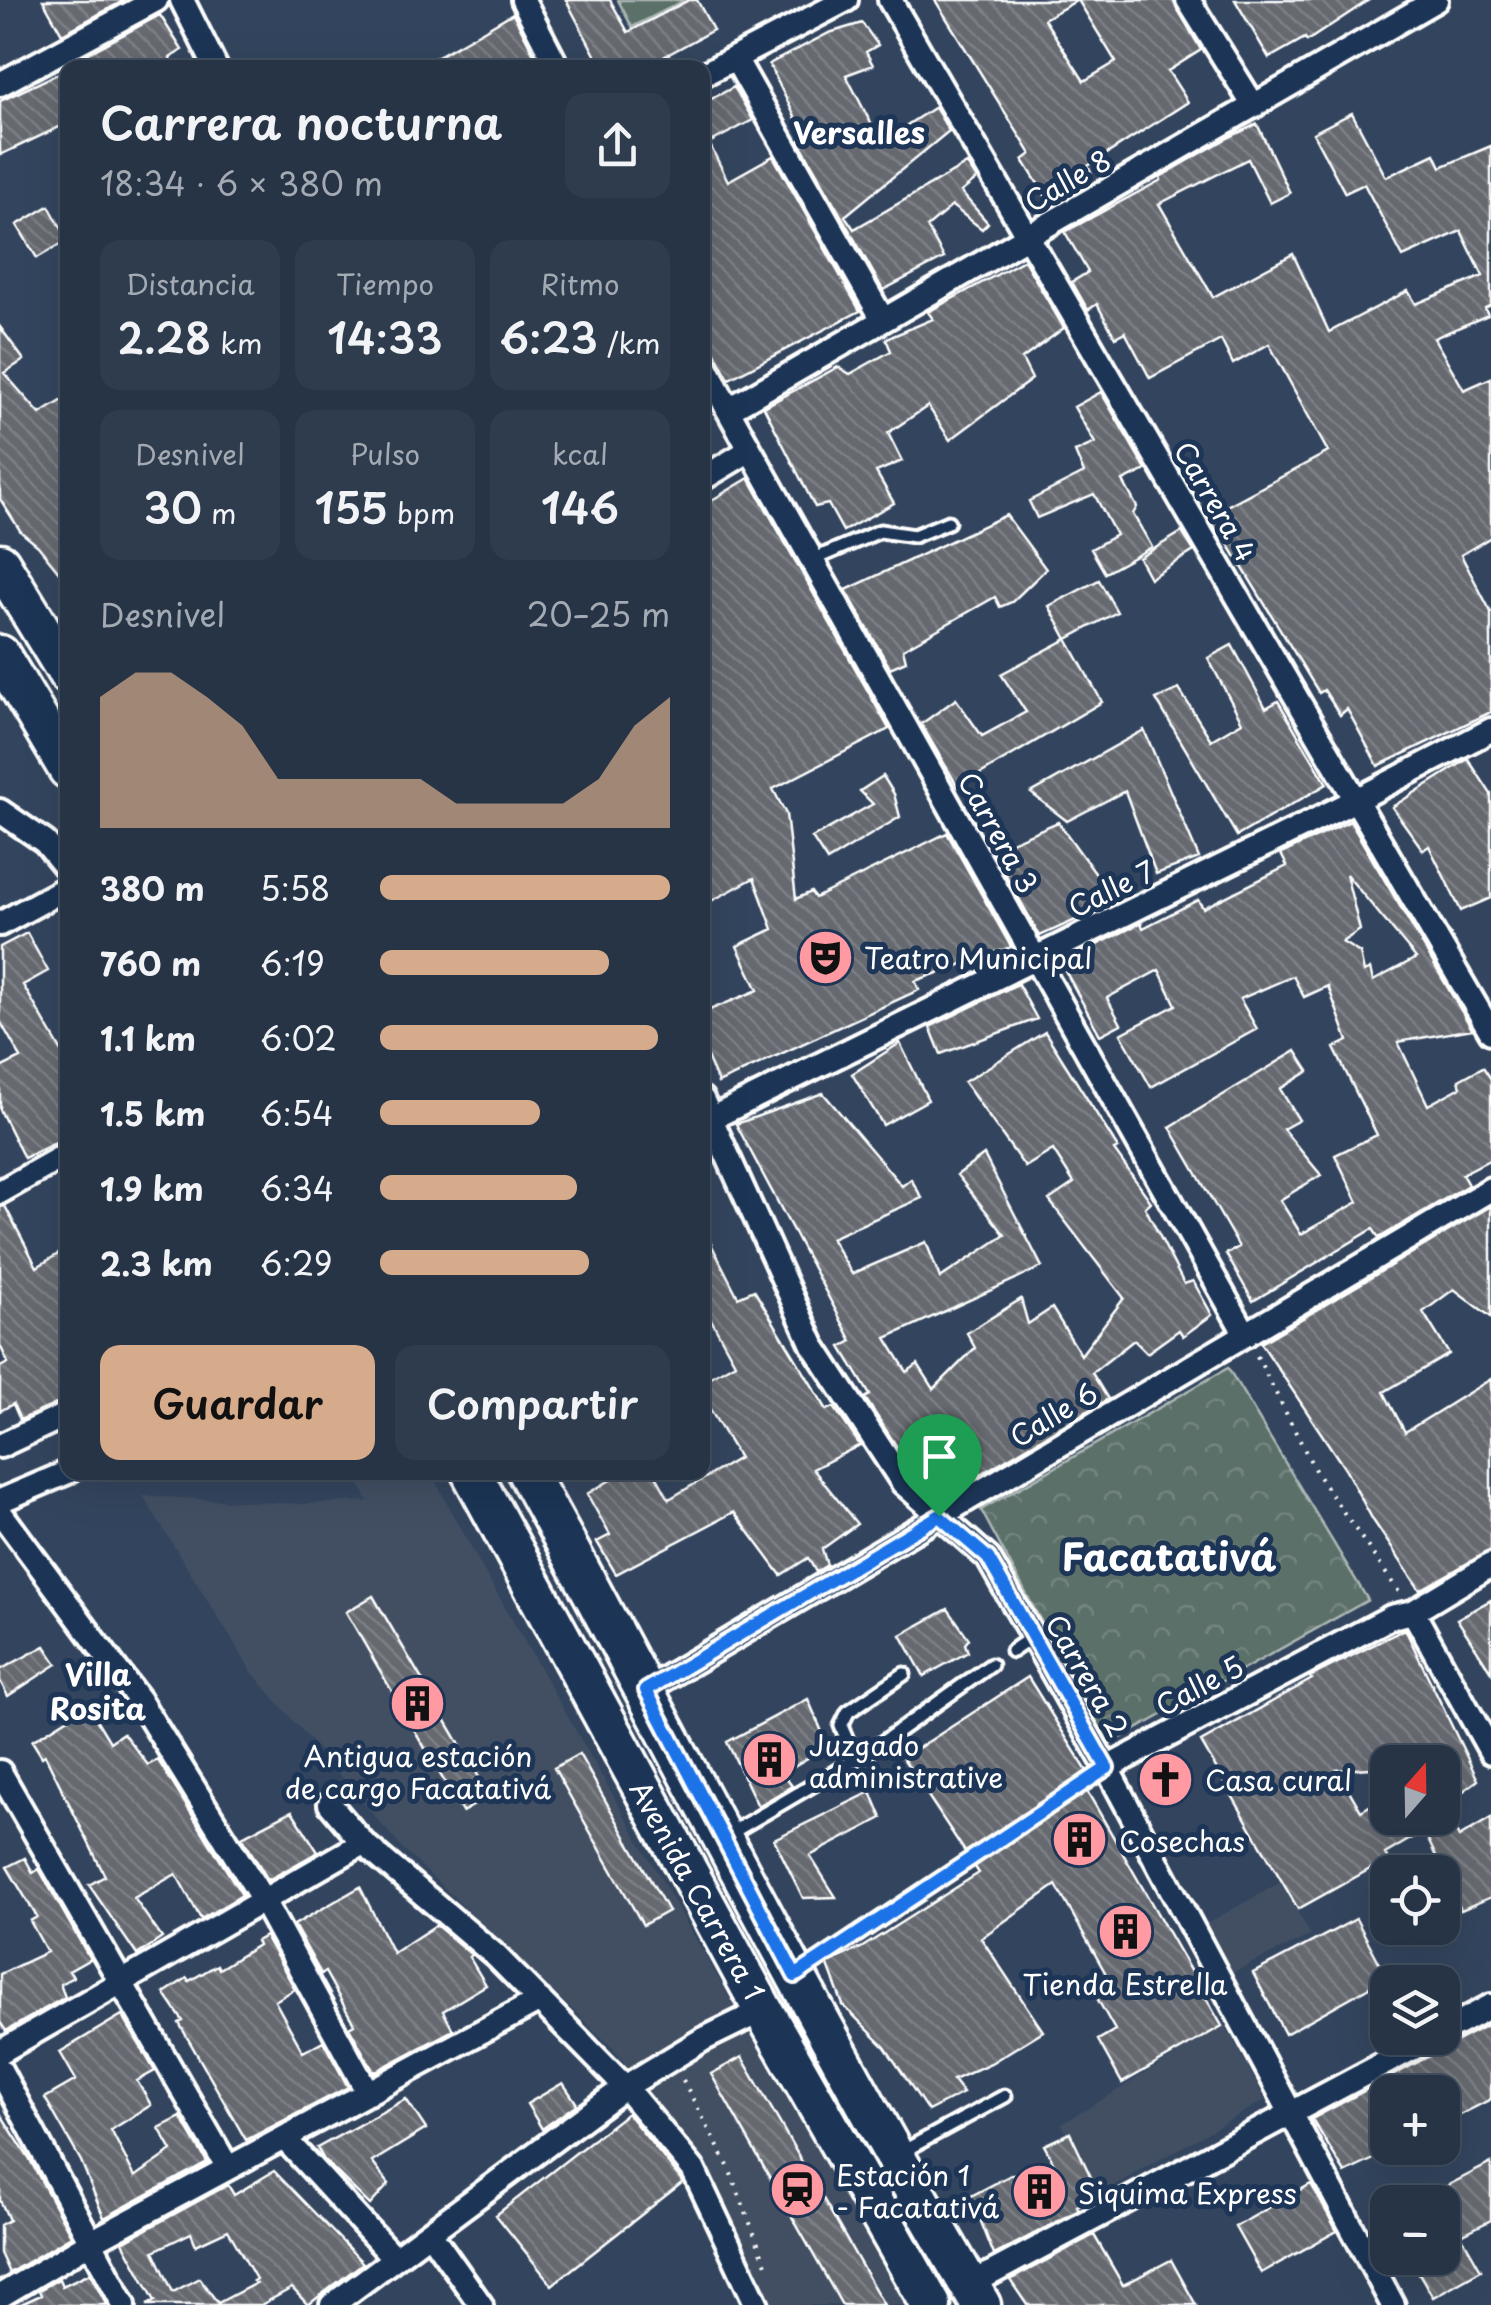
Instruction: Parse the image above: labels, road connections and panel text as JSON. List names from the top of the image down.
{
  "streets": {
    "main road": ["Avenida Carrera 1"],
    "street": [
      "Calle 8",
      "Carrera 4",
      "Carrera 3",
      "Calle 7",
      "Calle 6",
      "Carrera 2",
      "Calle 5"
    ]
  },
  "crossings": [
    ["Calle 8", "Carrera 4"],
    ["Calle 8", "Carrera 3"],
    ["Carrera 4", "Calle 7"],
    ["Carrera 3", "Calle 7"],
    ["Carrera 3", "Calle 6"],
    ["Calle 6", "Carrera 2"],
    ["Calle 6", "Avenida Carrera 1"],
    ["Carrera 2", "Calle 5"]
  ],
  "districts": ["Versalles", "Facatativá", "Villa Rosita"],
  "places": {
    "theatre": ["Teatro Municipal"],
    "building": [
      "Antigua estación de cargo Facatativá",
      "Juzgado administrative",
      "Cosechas",
      "Tienda Estrella",
      "Siquima Express"
    ],
    "church": ["Casa cural"],
    "station": ["Estación 1 - Facatativá"]
  },
  "north": "top",
  "page": {
    "heading": ["Carrera nocturna", "18:34 · 6 × 380 m"],
    "stats": [
      ["Distancia", "2.28 km"],
      ["Tiempo", "14:33"],
      ["Ritmo", "6:23 /km"],
      ["Desnivel", "30 m"],
      ["Pulso", "155 bpm"],
      ["kcal", "146"]
    ],
    "chart": ["Desnivel", "20–25 m"],
    "list": [
      {
        "name": "380 m",
        "note": "5:58"
      },
      {
        "name": "760 m",
        "note": "6:19"
      },
      {
        "name": "1.1 km",
        "note": "6:02"
      },
      {
        "name": "1.5 km",
        "note": "6:54"
      },
      {
        "name": "1.9 km",
        "note": "6:34"
      },
      {
        "name": "2.3 km",
        "note": "6:29"
      }
    ],
    "buttons": ["Guardar", "Compartir"],
    "map_buttons": ["+", "−"]
  }
}
